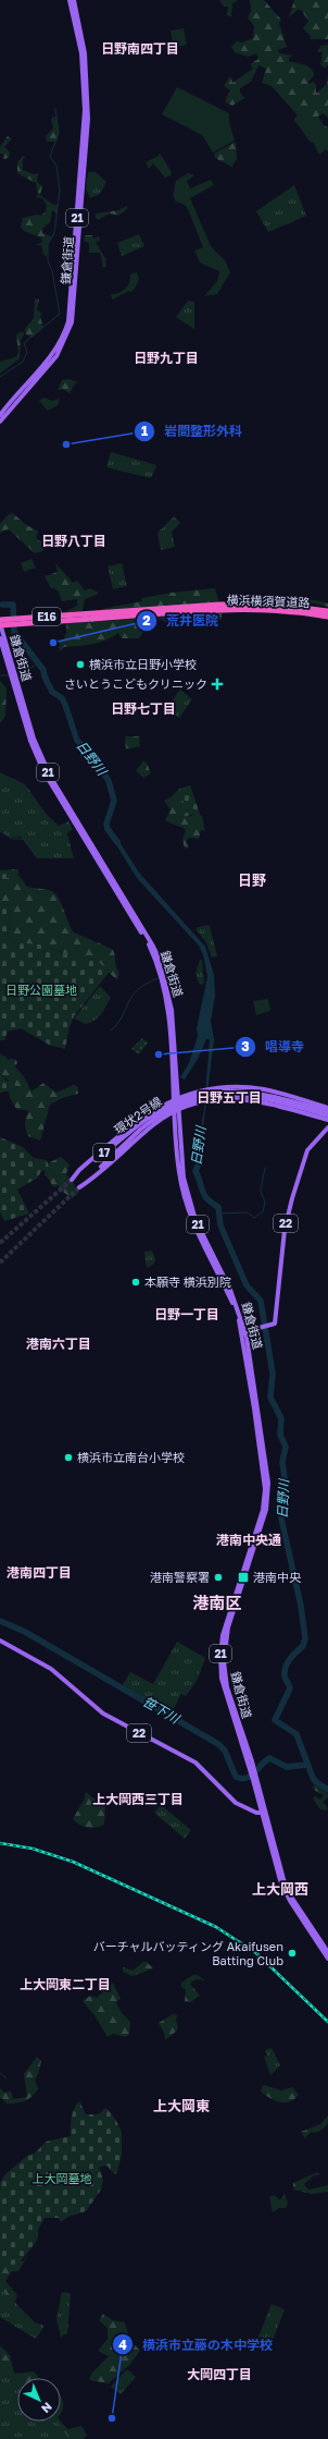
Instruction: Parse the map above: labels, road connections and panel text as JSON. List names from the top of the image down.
{
  "streets": {
    "highway": ["横浜横須賀道路", "E16"],
    "main road": [
      "21",
      "鎌倉街道",
      "環状2号線",
      "17",
      "22"
    ]
  },
  "crossings": [
    ["鎌倉街道", "横浜横須賀道路"],
    ["鎌倉街道", "環状2号線"],
    ["鎌倉街道", "22"]
  ],
  "districts": [
    "日野南四丁目",
    "日野九丁目",
    "日野八丁目",
    "日野七丁目",
    "日野",
    "日野五丁目",
    "日野一丁目",
    "港南六丁目",
    "港南中央通",
    "港南四丁目",
    "港南区",
    "上大岡西三丁目",
    "上大岡西",
    "上大岡東二丁目",
    "上大岡東",
    "大岡四丁目"
  ],
  "water": ["日野川", "笹下川"],
  "parks": ["日野公園墓地", "上大岡墓地"],
  "places": {
    "other": [
      "岩間整形外科",
      "荒井医院",
      "横浜市立日野小学校",
      "唱導寺",
      "本願寺 横浜別院",
      "横浜市立南台小学校",
      "港南警察署",
      "バーチャルバッティング Akaifusen Batting Club",
      "横浜市立藤の木中学校"
    ],
    "health": ["さいとうこどもクリニック"],
    "transit": ["港南中央"]
  },
  "north": "bottom right"
}
